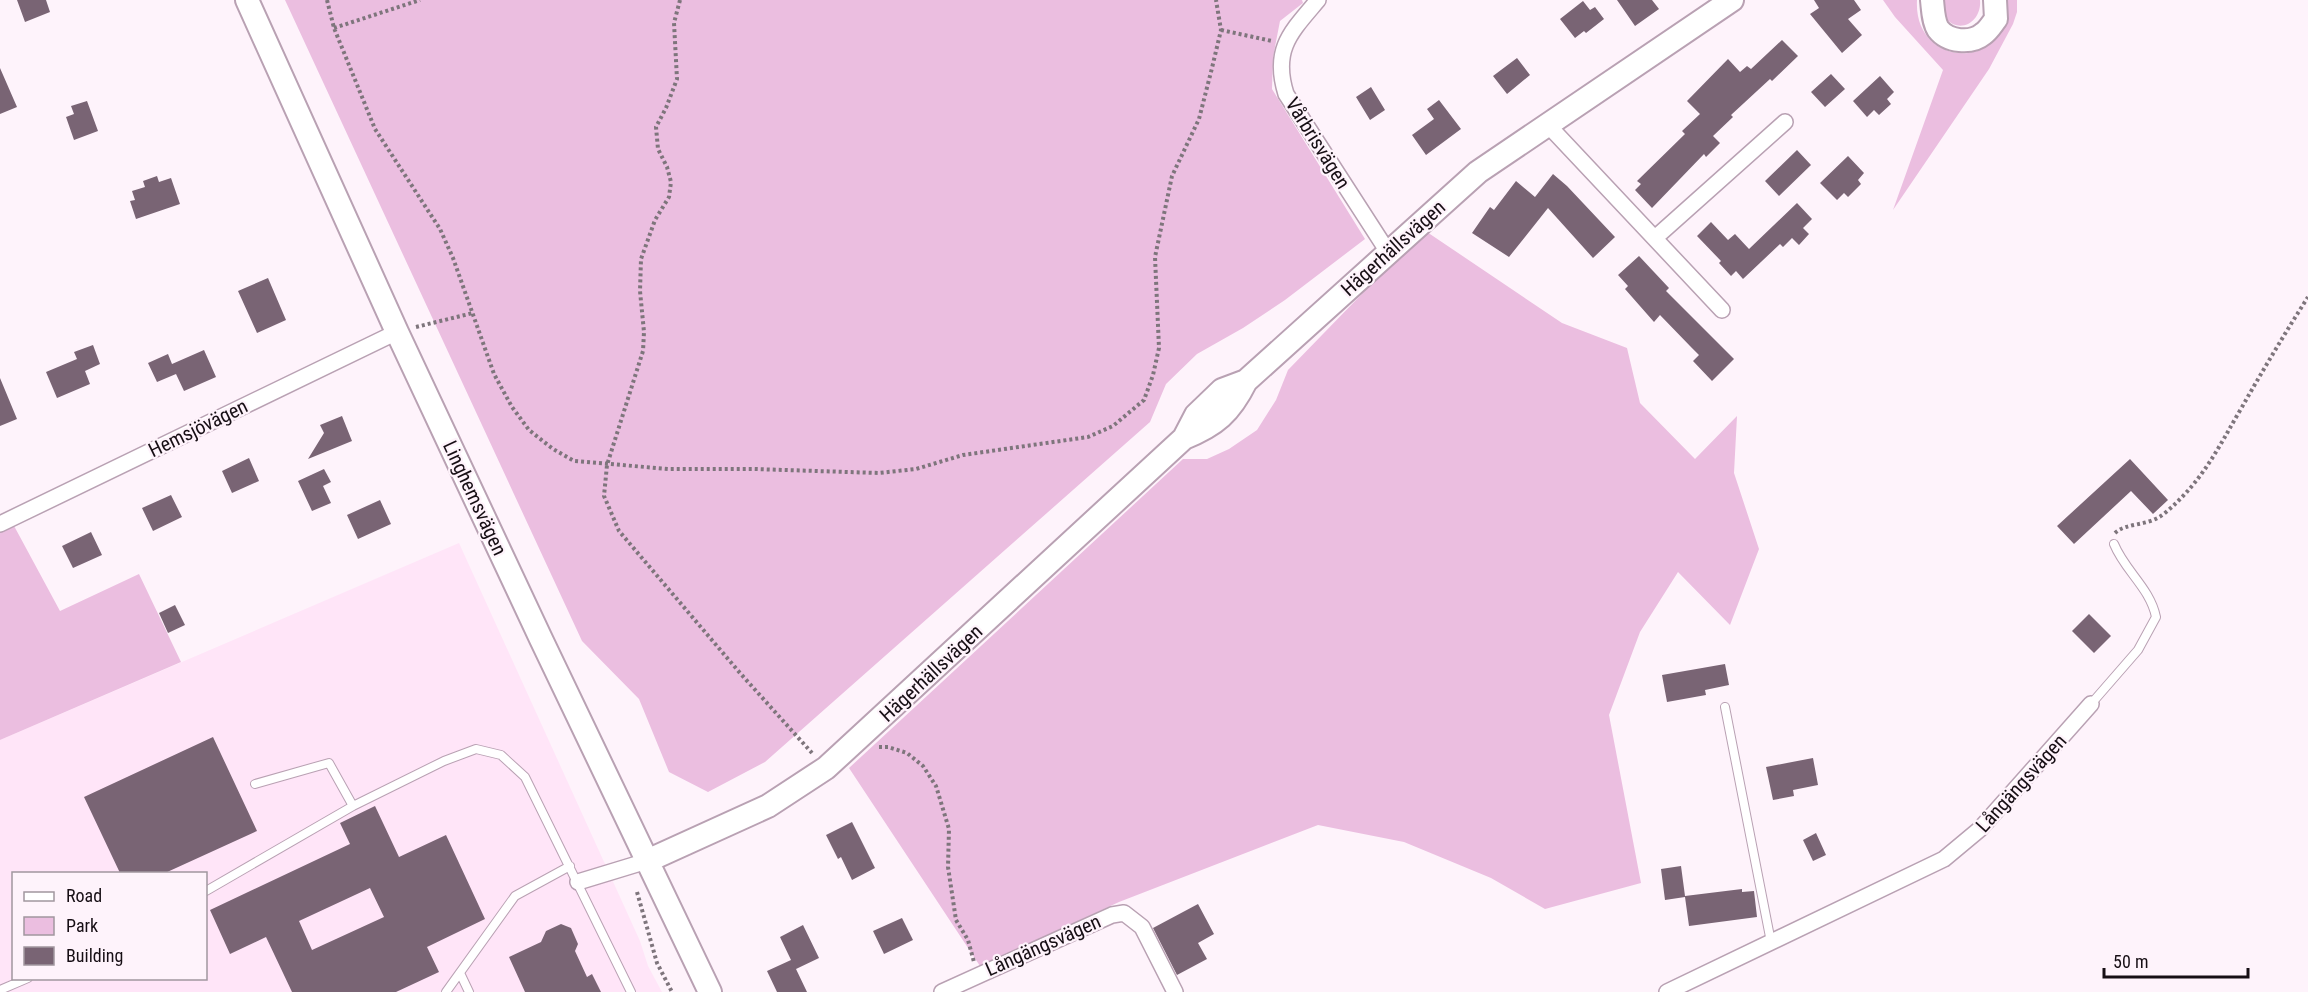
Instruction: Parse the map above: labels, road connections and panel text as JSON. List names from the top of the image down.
{
  "streets": {
    "street": [
      "Vårbrisvägen",
      "Hägerhällsvägen",
      "Hemsjövägen",
      "Linghemsvägen",
      "Långängsvägen"
    ]
  },
  "crossings": [
    ["Vårbrisvägen", "Hägerhällsvägen"],
    ["Hägerhällsvägen", "Linghemsvägen"],
    ["Hemsjövägen", "Linghemsvägen"]
  ],
  "legend": ["Road", "Park", "Building"],
  "scale_bar": "50 m"
}
